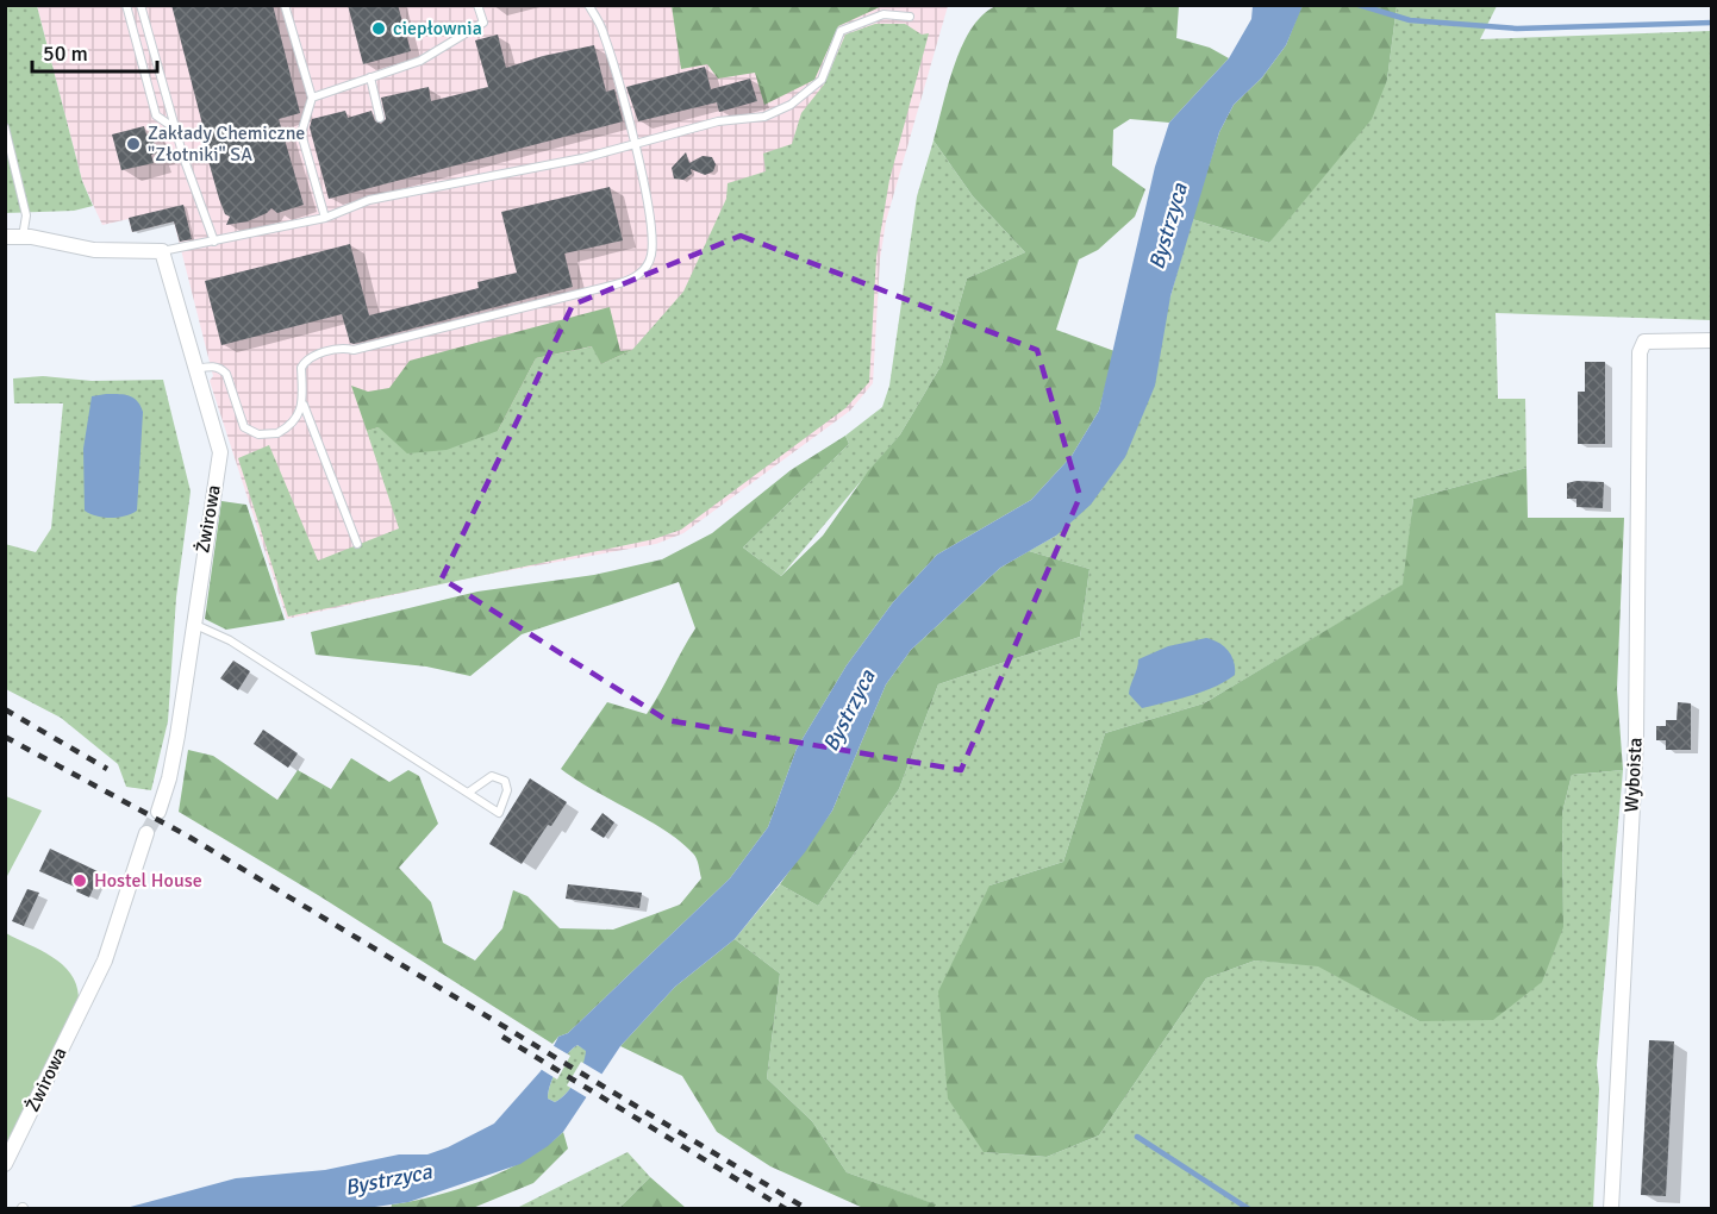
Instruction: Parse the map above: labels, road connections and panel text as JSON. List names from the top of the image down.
{
  "streets": {
    "street": ["Żwirowa", "Wyboista"]
  },
  "water": ["Bystrzyca"],
  "places": ["ciepłownia", "Zakłady Chemiczne \"Złotniki\" SA", "Hostel House"],
  "scale_bar": "50 m"
}
